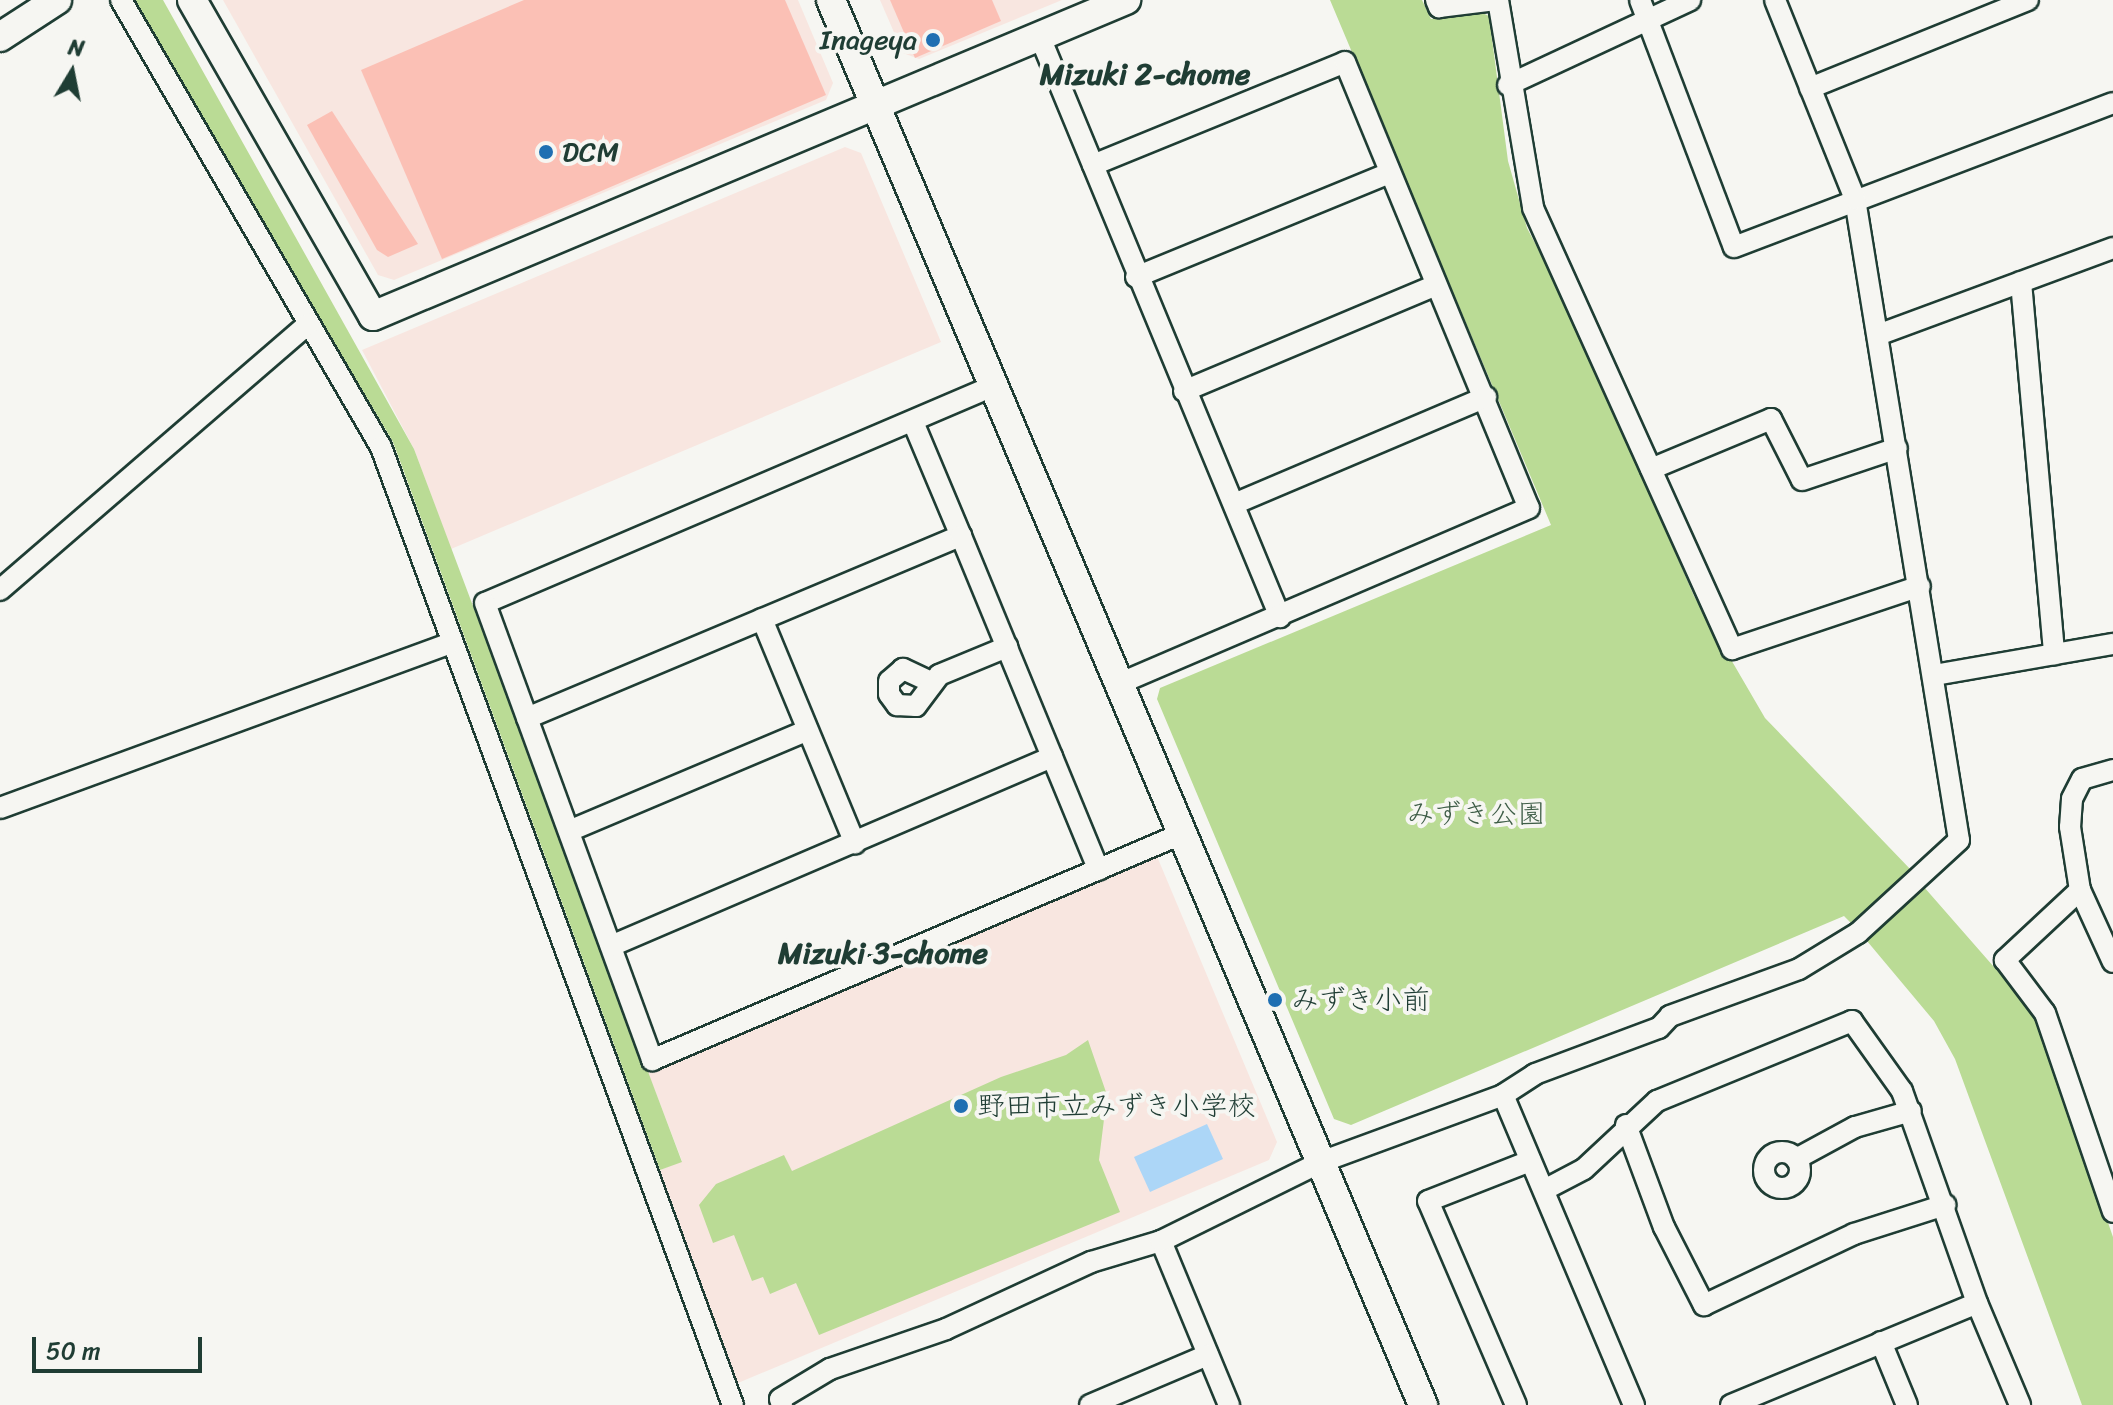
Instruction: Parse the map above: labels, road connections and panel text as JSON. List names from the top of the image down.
{
  "districts": ["Mizuki 2-chome", "Mizuki 3-chome"],
  "parks": ["みずき公園"],
  "places": [
    "Inageya",
    "DCM",
    "みずき小前",
    "野田市立みずき小学校"
  ],
  "scale_bar": "50 m",
  "north": "top"
}
